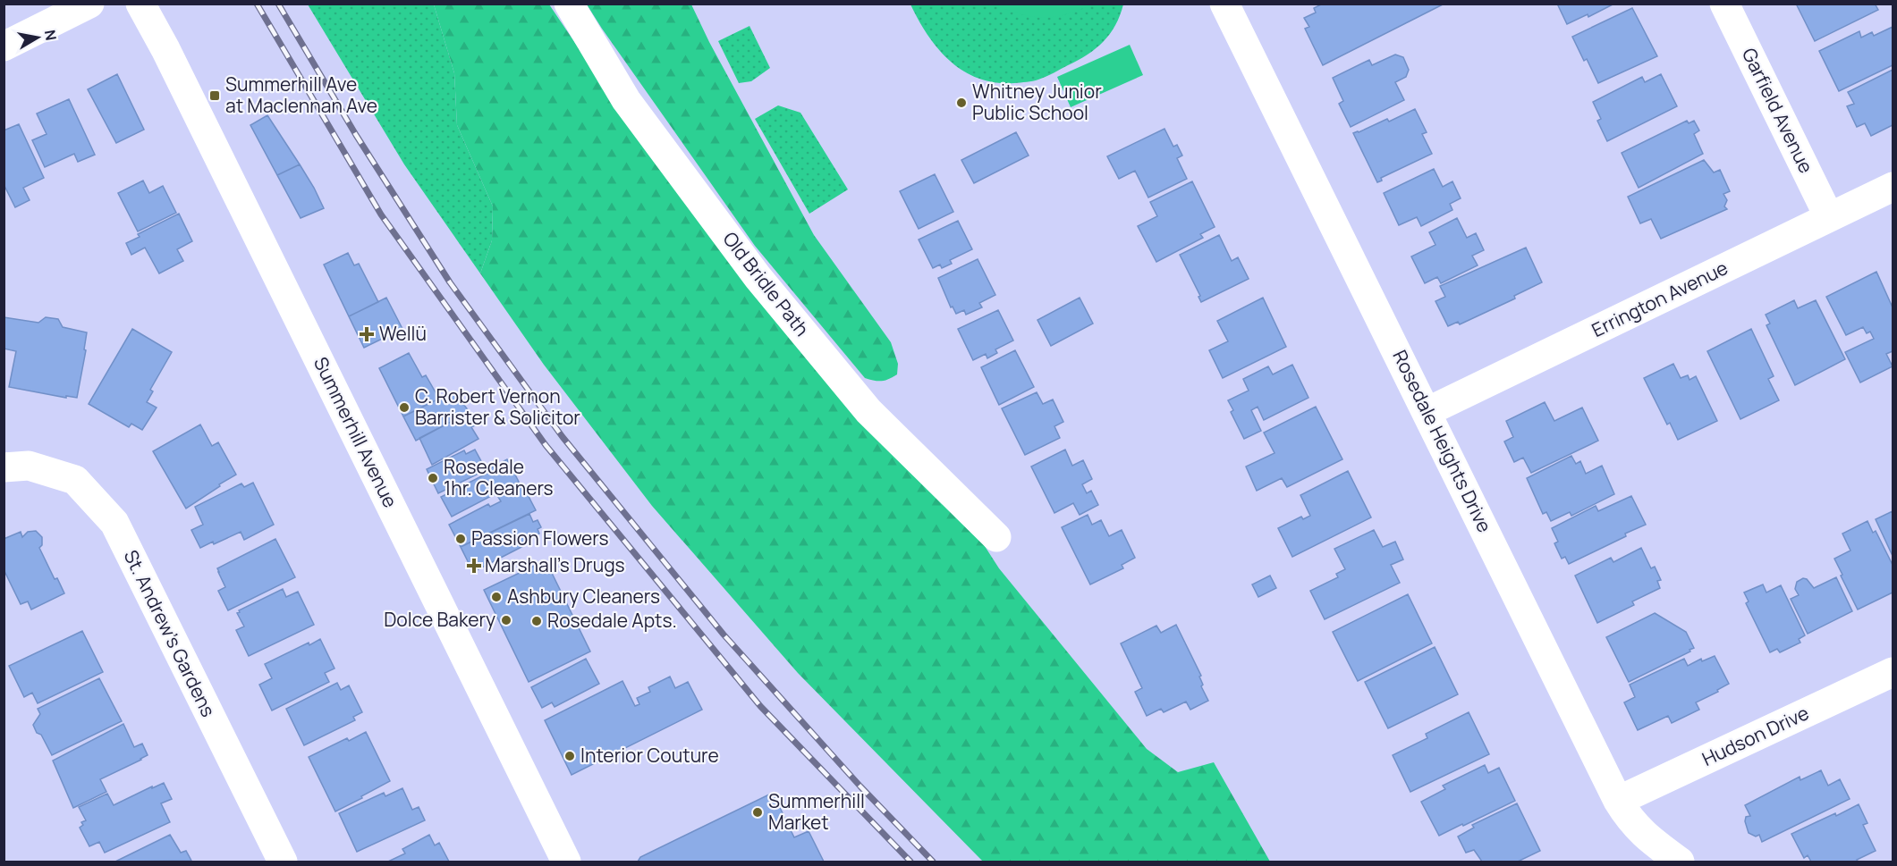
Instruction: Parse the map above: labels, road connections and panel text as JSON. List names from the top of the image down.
{
  "streets": {
    "street": [
      "Garfield Avenue",
      "Old Bridle Path",
      "Errington Avenue",
      "Summerhill Avenue",
      "Rosedale Heights Drive",
      "St. Andrew's Gardens",
      "Hudson Drive"
    ]
  },
  "crossings": [
    ["Garfield Avenue", "Errington Avenue"],
    ["Errington Avenue", "Rosedale Heights Drive"],
    ["Rosedale Heights Drive", "Hudson Drive"]
  ],
  "places": {
    "transit": ["Summerhill Ave at Maclennan Ave"],
    "other": [
      "Whitney Junior Public School",
      "C. Robert Vernon Barrister & Solicitor",
      "Rosedale 1hr. Cleaners",
      "Passion Flowers",
      "Ashbury Cleaners",
      "Dolce Bakery",
      "Rosedale Apts.",
      "Interior Couture",
      "Summerhill Market"
    ],
    "health": ["Wellü", "Marshall's Drugs"]
  },
  "north": "right"
}
